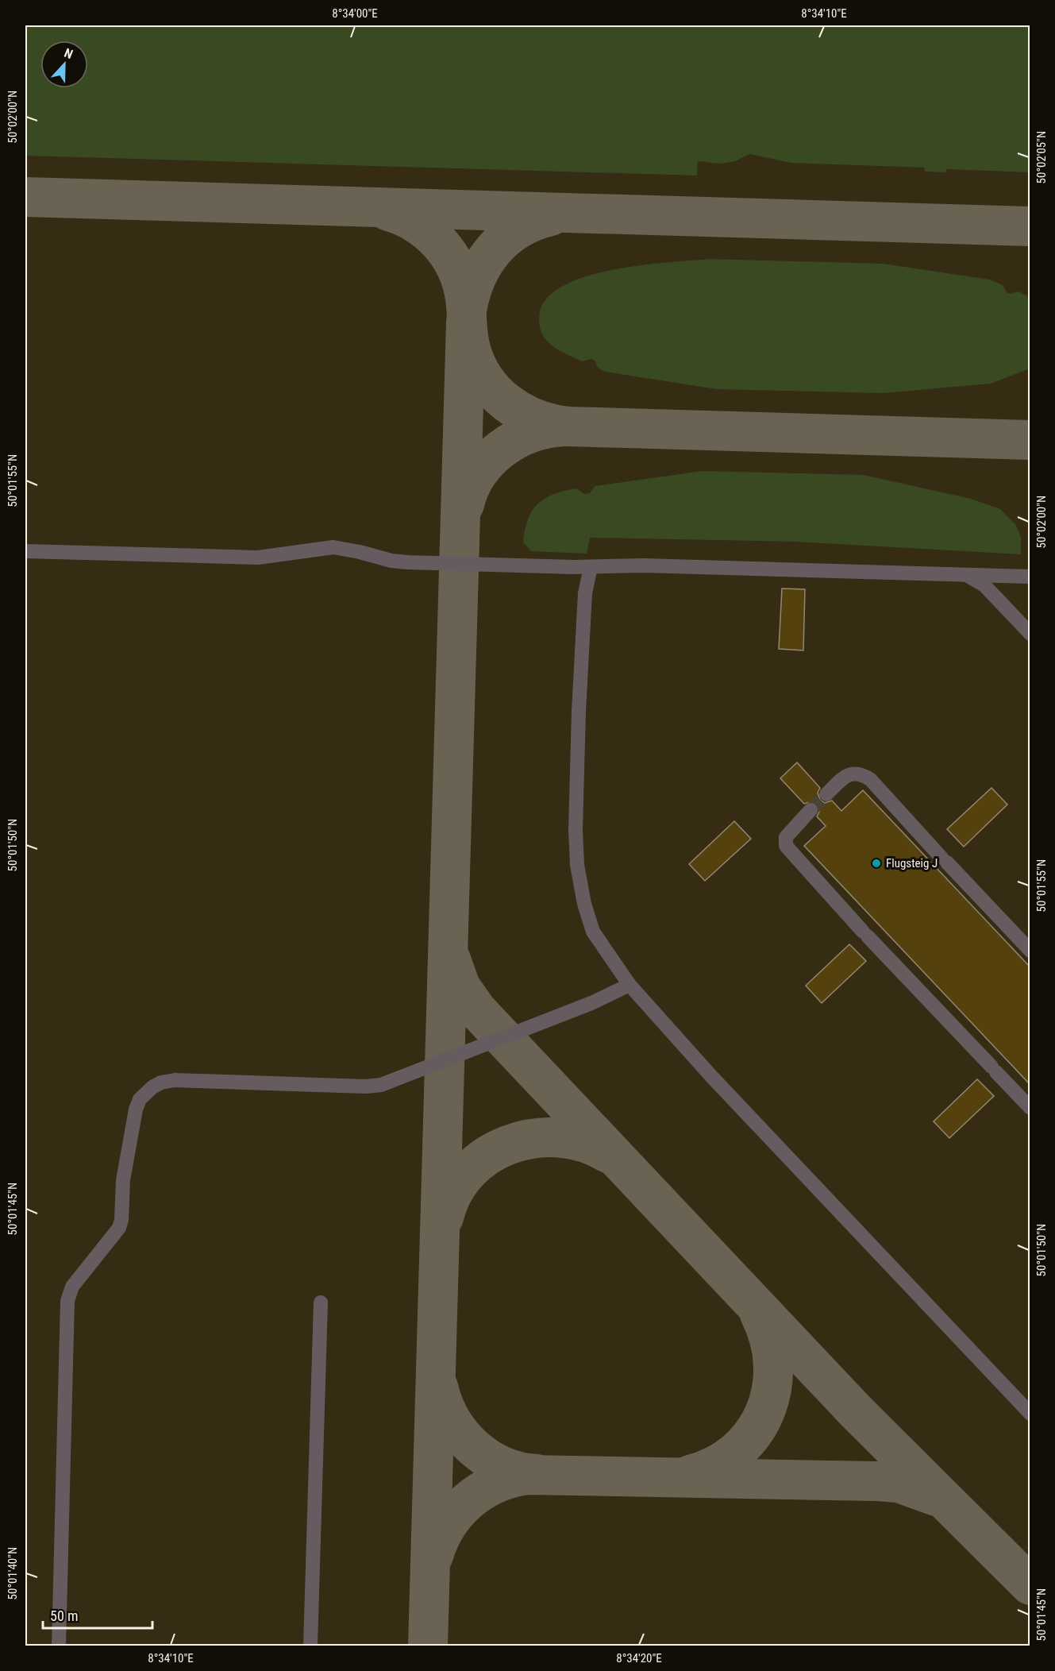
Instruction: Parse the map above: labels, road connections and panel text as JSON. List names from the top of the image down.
{
  "places": ["Flugsteig J"],
  "scale_bar": "50 m",
  "north": "top",
  "coordinates": [
    "8°34'00\"E",
    "8°34'10\"E",
    "50°02'00\"N",
    "50°02'05\"N",
    "50°01'55\"N",
    "50°01'50\"N",
    "50°01'45\"N",
    "50°01'40\"N",
    "8°34'20\"E"
  ]
}
